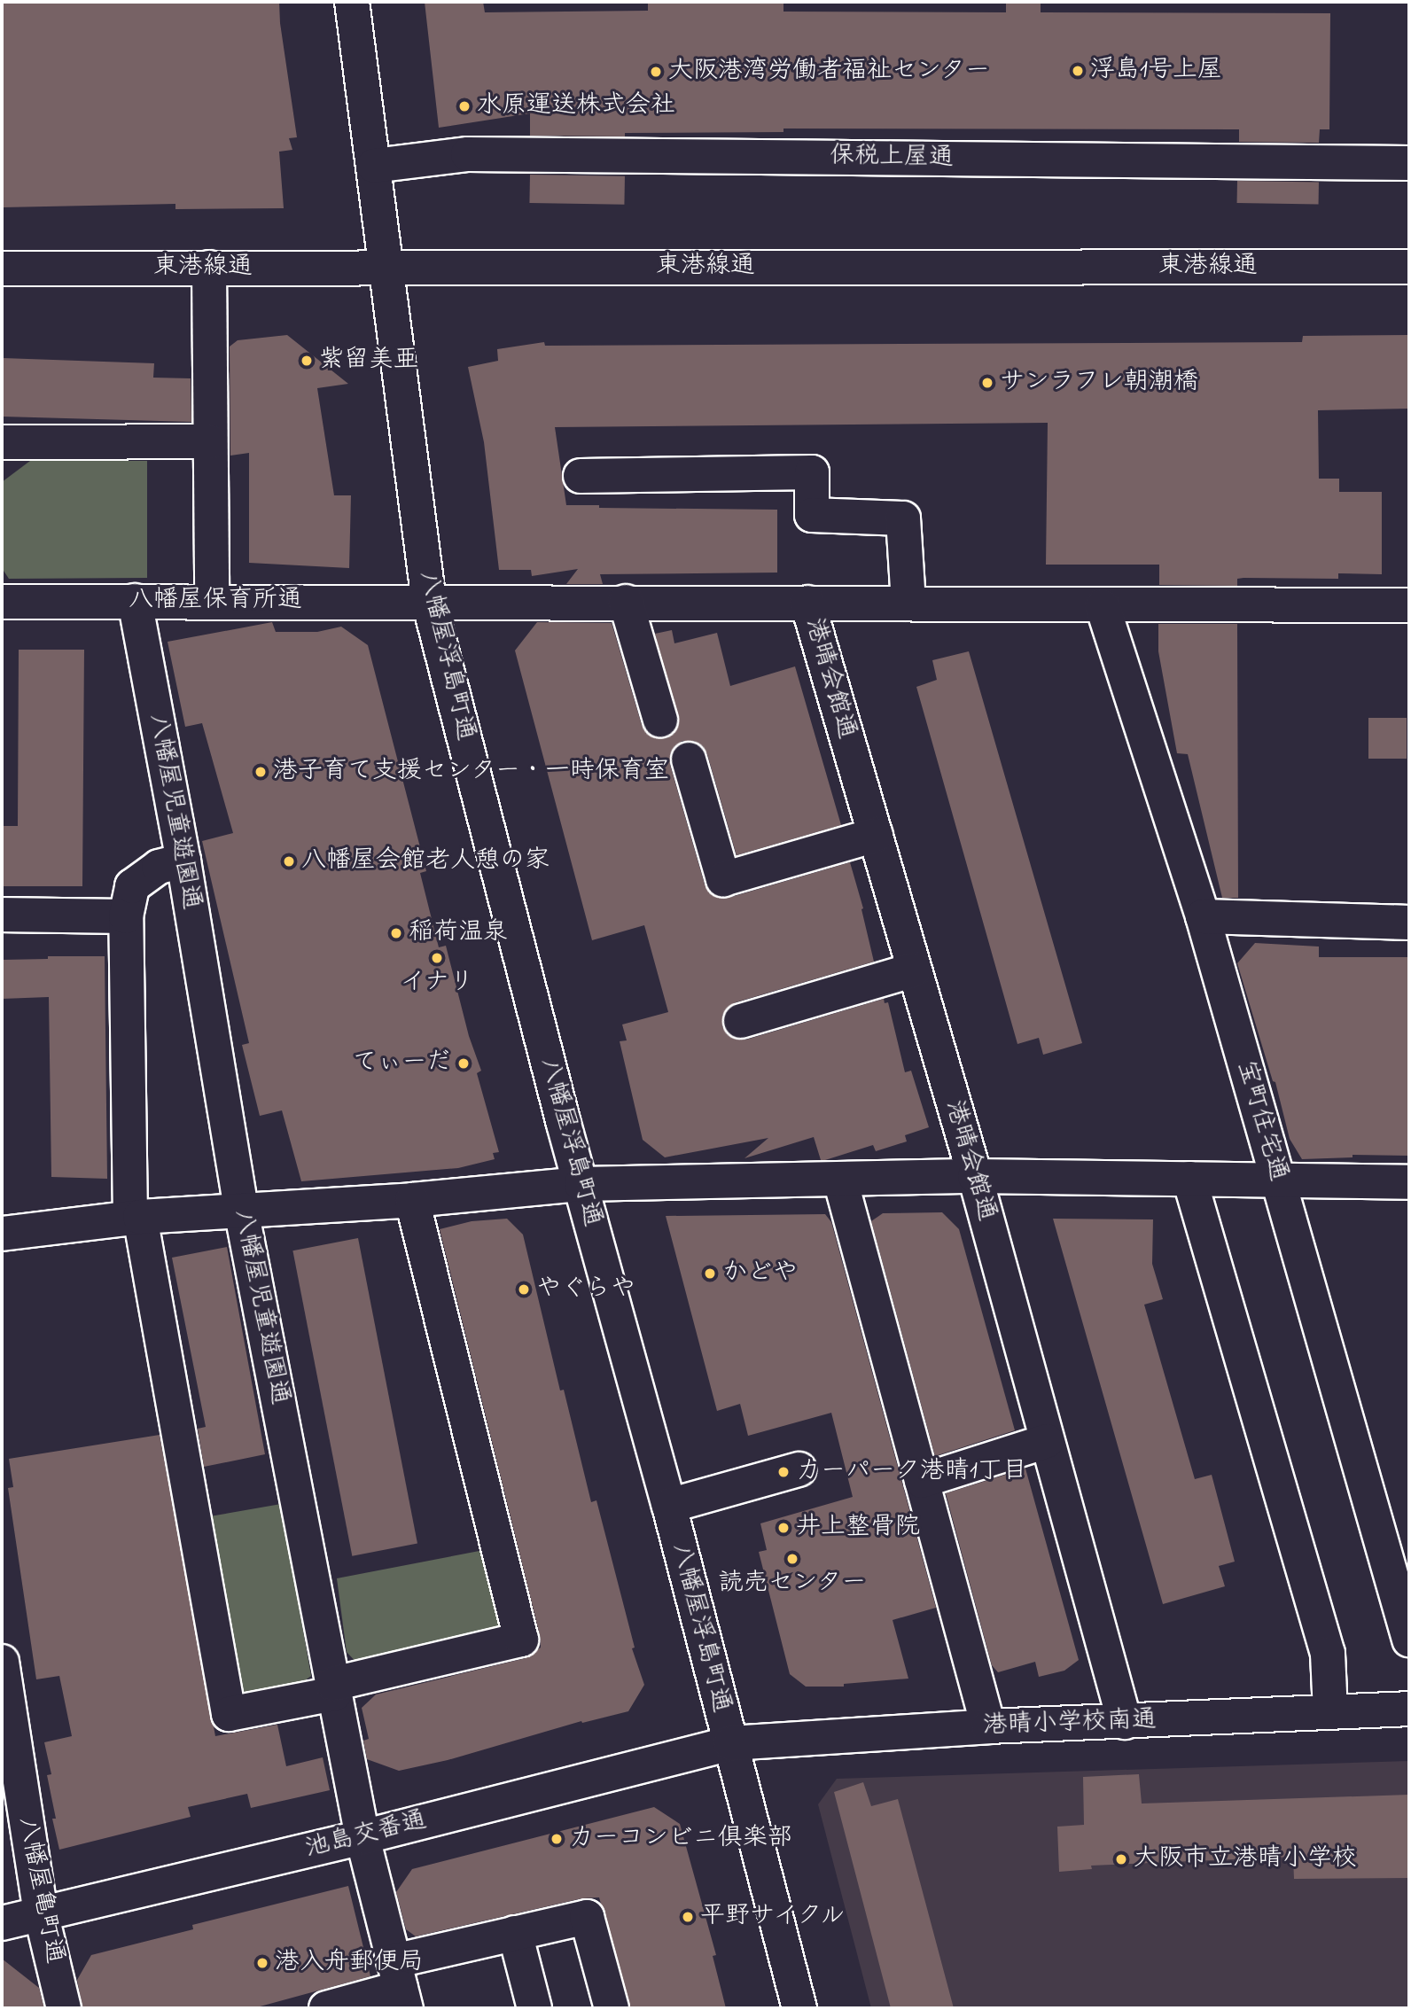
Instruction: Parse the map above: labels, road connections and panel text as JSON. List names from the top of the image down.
{
  "streets": {
    "street": [
      "保税上屋通",
      "東港線通",
      "八幡屋保育所通",
      "八幡屋浮島町通",
      "港晴会館通",
      "八幡屋児童遊園通",
      "宝町住宅通",
      "港晴小学校南通",
      "池島交番通",
      "八幡屋亀町通"
    ]
  },
  "crossings": [
    ["保税上屋通", "八幡屋浮島町通"],
    ["東港線通", "八幡屋浮島町通"],
    ["八幡屋保育所通", "八幡屋浮島町通"],
    ["八幡屋保育所通", "港晴会館通"],
    ["八幡屋保育所通", "八幡屋児童遊園通"],
    ["八幡屋保育所通", "宝町住宅通"],
    ["八幡屋浮島町通", "港晴小学校南通"],
    ["八幡屋浮島町通", "池島交番通"],
    ["港晴会館通", "港晴小学校南通"],
    ["八幡屋児童遊園通", "池島交番通"],
    ["港晴小学校南通", "池島交番通"],
    ["池島交番通", "八幡屋亀町通"]
  ],
  "places": [
    "浮島1号上屋",
    "大阪港湾労働者福祉センター",
    "水原運送株式会社",
    "紫留美亜",
    "サンラフレ朝潮橋",
    "港子育て支援センター・一時保育室",
    "八幡屋会館老人憩の家",
    "稲荷温泉",
    "イナリ",
    "てぃーだ",
    "かどや",
    "やぐらや",
    "カーパーク港晴1丁目",
    "井上整骨院",
    "読売センター",
    "カーコンビニ俱楽部",
    "大阪市立港晴小学校",
    "平野サイクル",
    "港入舟郵便局"
  ]
}
